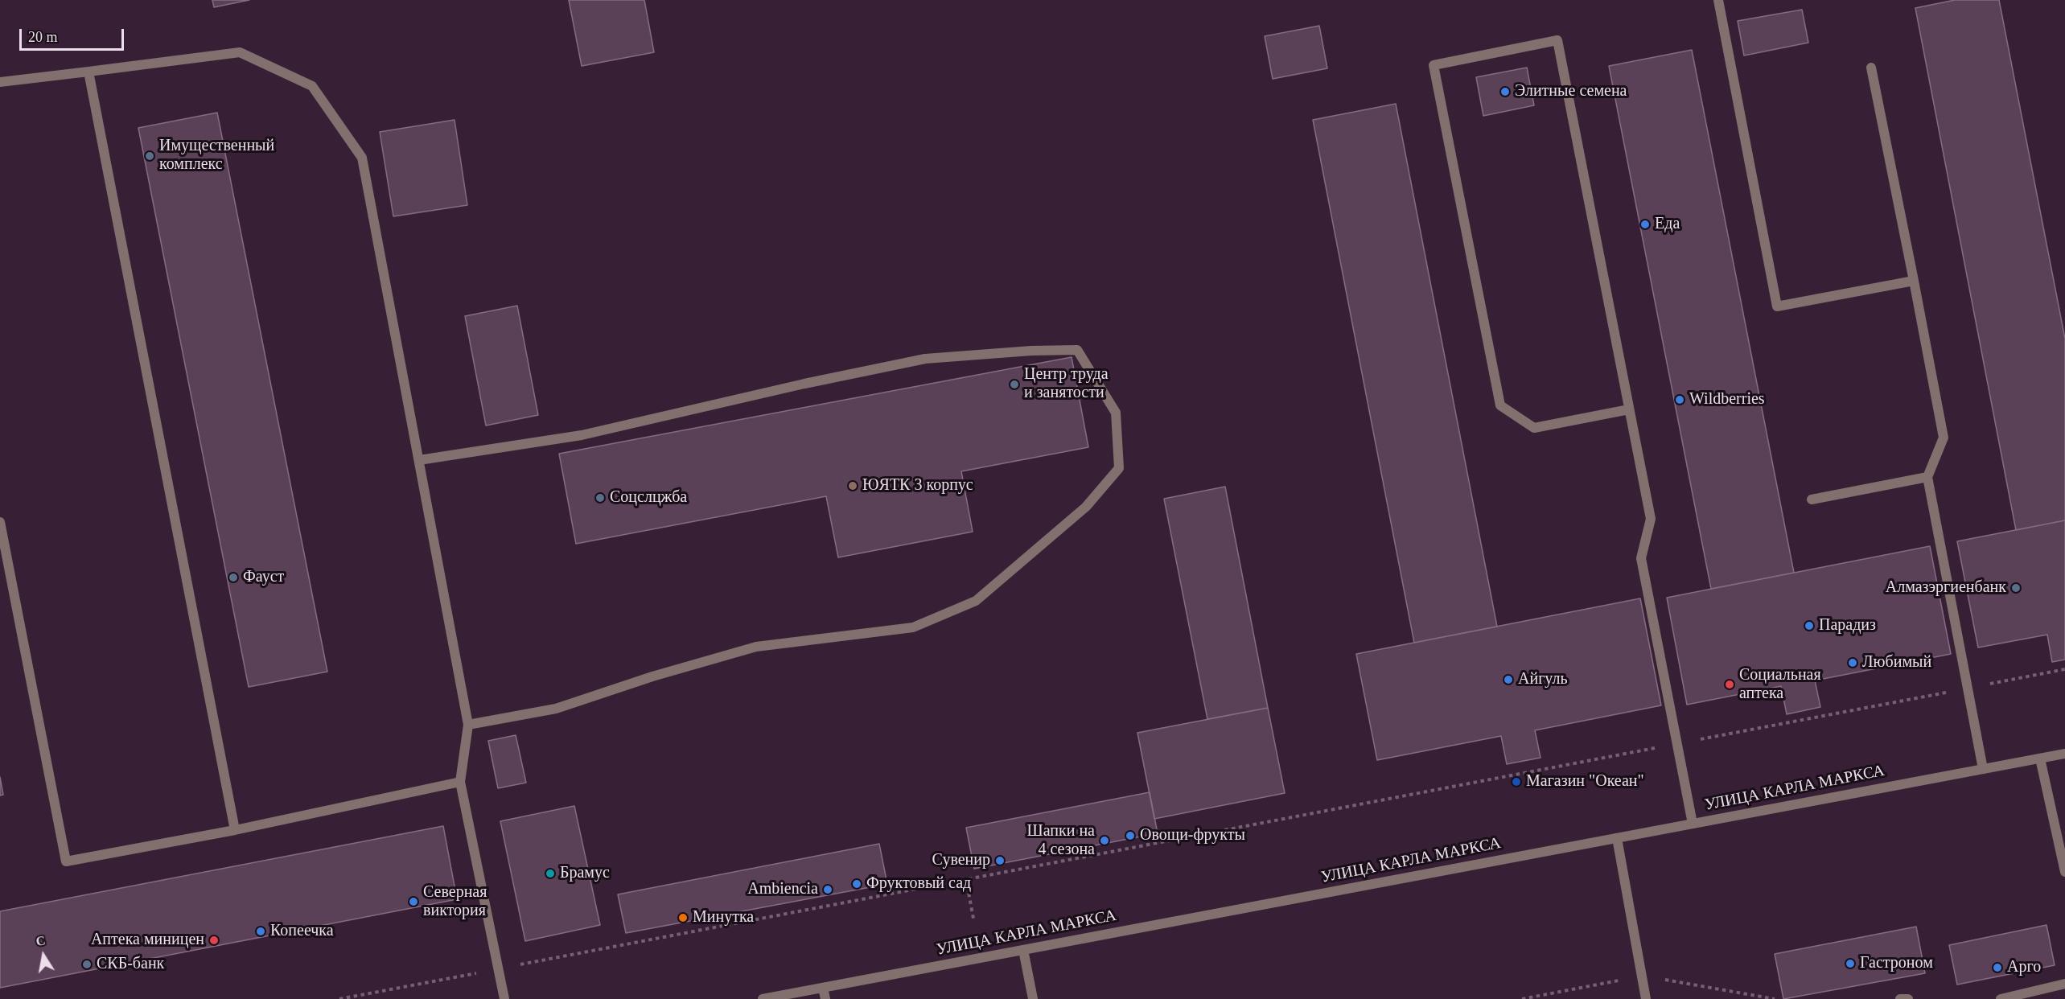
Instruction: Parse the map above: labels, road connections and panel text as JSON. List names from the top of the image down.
{
  "streets": {
    "street": ["УЛИЦА КАРЛА МАРКСА"]
  },
  "places": [
    "Элитные семена",
    "Имущественный комплекс",
    "Еда",
    "Центр труда и занятости",
    "Wildberries",
    "ЮЯТК 3 корпус",
    "Соцслцжба",
    "Фауст",
    "Алмазэргиенбанк",
    "Парадиз",
    "Любимый",
    "Айгуль",
    "Социальная аптека",
    "Магазин \"Океан\"",
    "Овощи-фрукты",
    "Шапки на 4 сезона",
    "Сувенир",
    "Брамус",
    "Фруктовый сад",
    "Ambiencia",
    "Северная виктория",
    "Минутка",
    "Копеечка",
    "Аптека миницен",
    "Гастроном",
    "СКБ-банк",
    "Арго"
  ],
  "scale_bar": "20 m",
  "north": "top"
}
